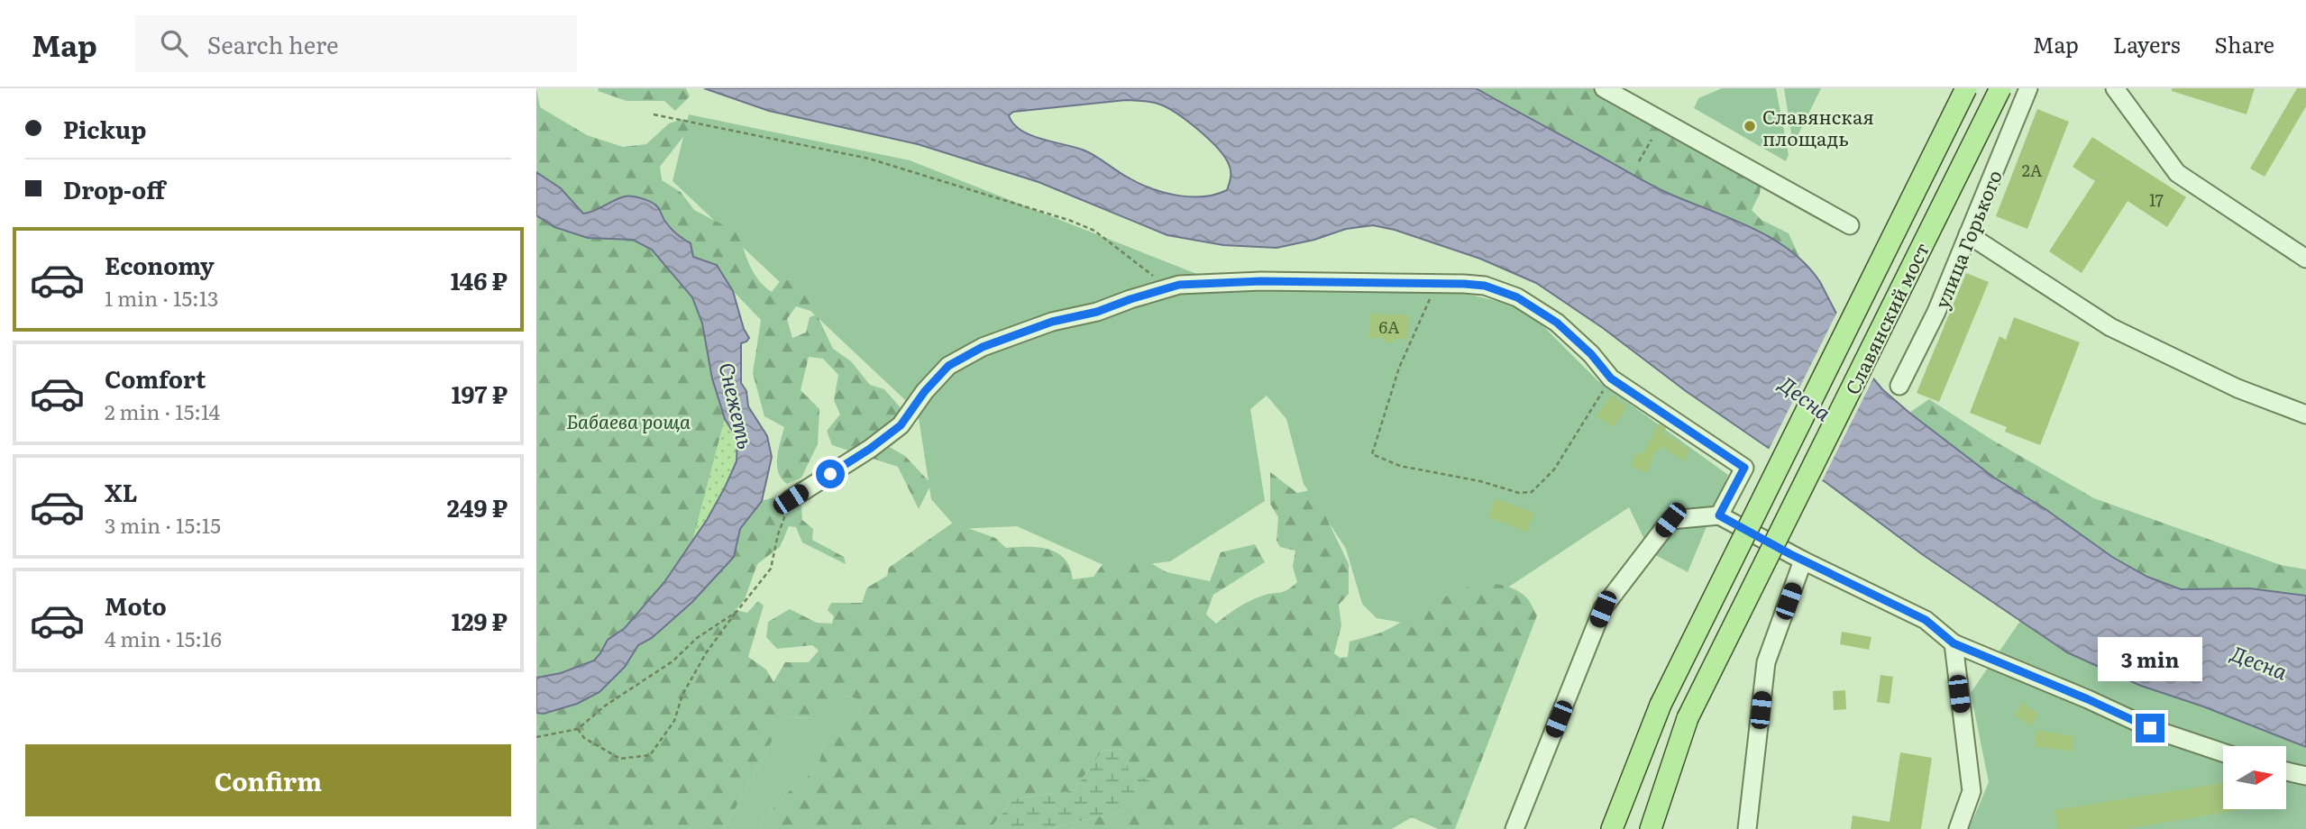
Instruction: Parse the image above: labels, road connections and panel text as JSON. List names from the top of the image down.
{
  "streets": {
    "main road": ["Славянский мост"],
    "street": ["улица Горького"]
  },
  "water": ["Десна", "Снежеть"],
  "parks": ["Бабаева роща"],
  "places": ["Славянская площадь"],
  "house_numbers": ["2А", "17", "6А"],
  "north": "right",
  "page": {
    "header": "Map",
    "search": "Search here",
    "nav": ["Map", "Layers", "Share"],
    "banner": ["Pickup", "Drop-off"],
    "list": [
      {
        "name": "Economy",
        "note": "1 min · 15:13",
        "value": "146 ₽"
      },
      {
        "name": "Comfort",
        "note": "2 min · 15:14",
        "value": "197 ₽"
      },
      {
        "name": "XL",
        "note": "3 min · 15:15",
        "value": "249 ₽"
      },
      {
        "name": "Moto",
        "note": "4 min · 15:16",
        "value": "129 ₽"
      }
    ],
    "bubble": "3 min",
    "buttons": "Confirm"
  }
}
